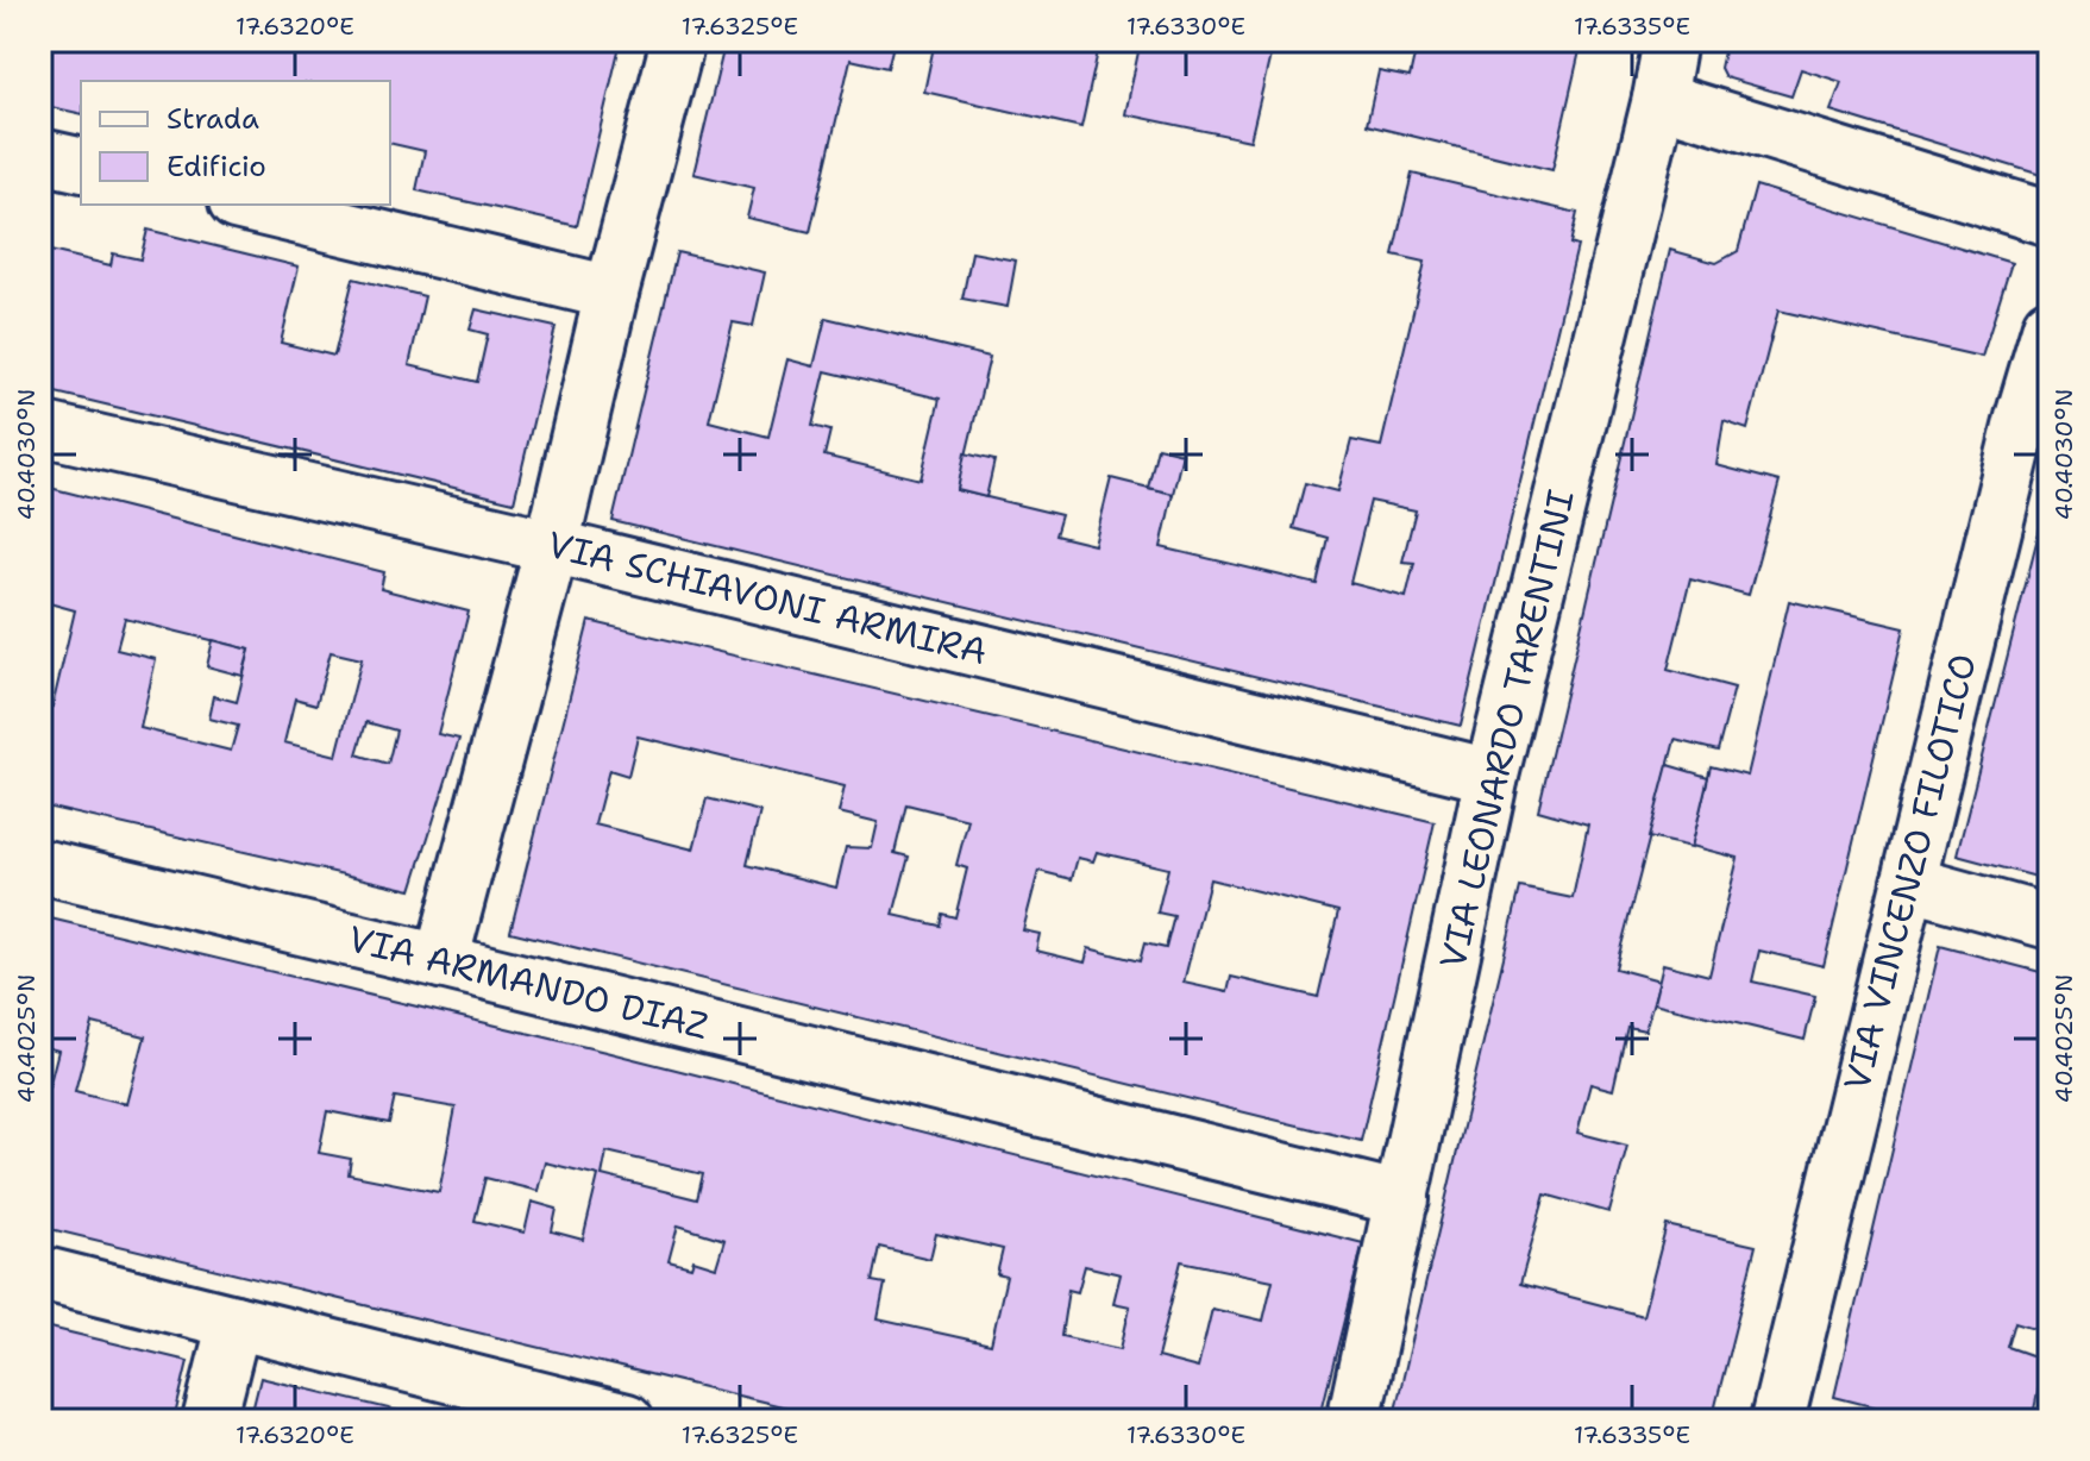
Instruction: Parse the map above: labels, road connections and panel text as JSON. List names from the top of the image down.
{
  "streets": {
    "street": [
      "VIA SCHIAVONI ARMIRA",
      "VIA LEONARDO TARENTINI",
      "VIA VINCENZO FILOTICO",
      "VIA ARMANDO DIAZ"
    ]
  },
  "crossings": [
    ["VIA SCHIAVONI ARMIRA", "VIA LEONARDO TARENTINI"],
    ["VIA LEONARDO TARENTINI", "VIA ARMANDO DIAZ"]
  ],
  "legend": ["Strada", "Edificio"],
  "coordinates": [
    "17.6320°E",
    "17.6325°E",
    "17.6330°E",
    "17.6335°E",
    "40.4030°N",
    "40.4025°N"
  ]
}
